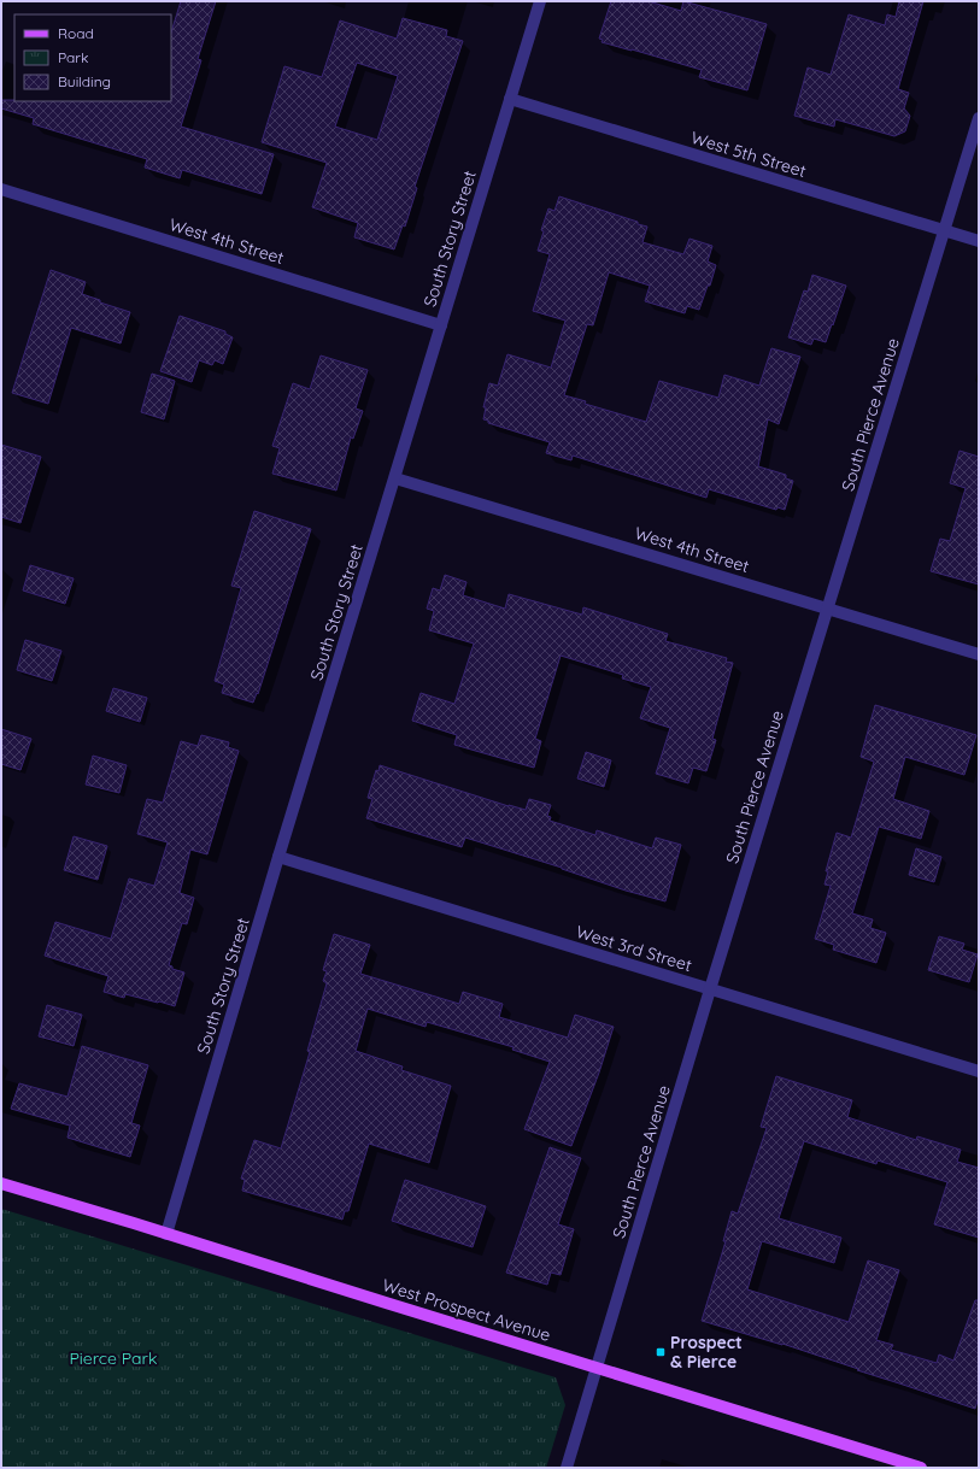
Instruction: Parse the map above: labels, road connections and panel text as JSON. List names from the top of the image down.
{
  "streets": {
    "main road": ["West Prospect Avenue"],
    "street": [
      "West 5th Street",
      "South Story Street",
      "West 4th Street",
      "South Pierce Avenue",
      "West 3rd Street"
    ]
  },
  "crossings": [
    ["West 5th Street", "South Story Street"],
    ["West 5th Street", "South Pierce Avenue"],
    ["South Story Street", "West 4th Street"],
    ["South Story Street", "West 3rd Street"],
    ["South Story Street", "West Prospect Avenue"],
    ["West 4th Street", "South Pierce Avenue"],
    ["South Pierce Avenue", "West 3rd Street"],
    ["South Pierce Avenue", "West Prospect Avenue"]
  ],
  "parks": ["Pierce Park"],
  "places": {
    "transit": ["Prospect & Pierce"]
  },
  "legend": ["Road", "Park", "Building"]
}
